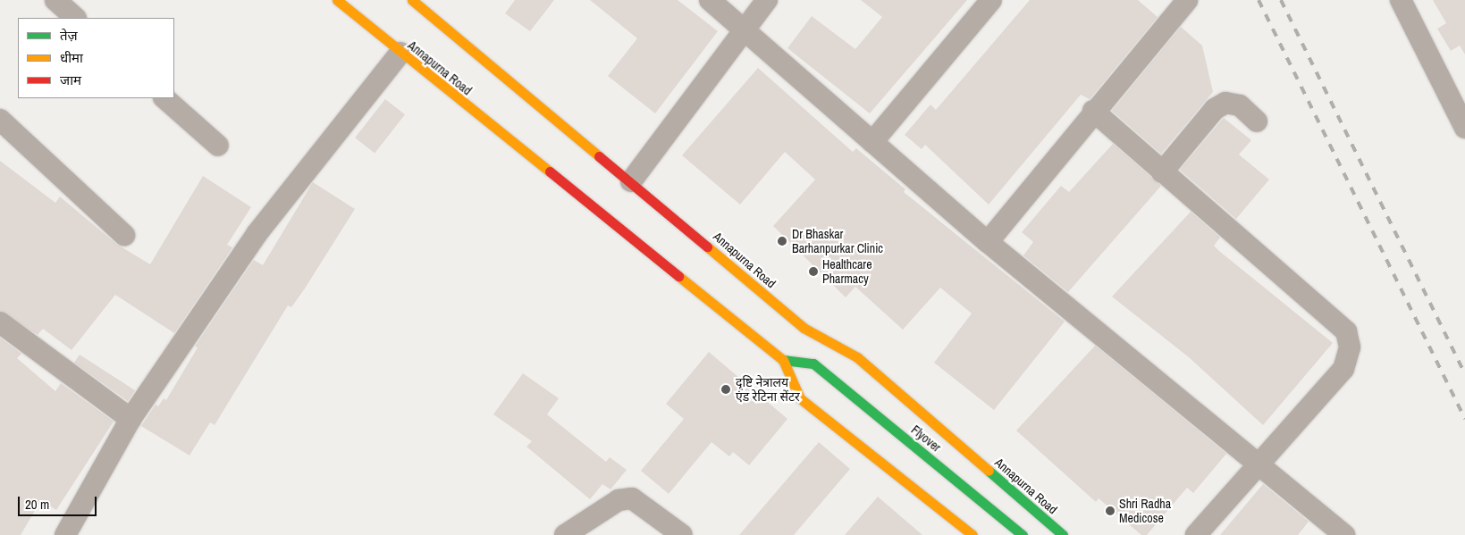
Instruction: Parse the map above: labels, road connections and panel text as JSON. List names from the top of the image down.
{
  "streets": {
    "main road": ["Annapurna Road", "Flyover"]
  },
  "places": [
    "Dr Bhaskar Barhanpurkar Clinic",
    "Healthcare Pharmacy",
    "दृष्टि नेत्रालय एंड रेटिना सेंटर",
    "Shri Radha Medicose"
  ],
  "legend": ["तेज़", "धीमा", "जाम"],
  "scale_bar": "20 m"
}
